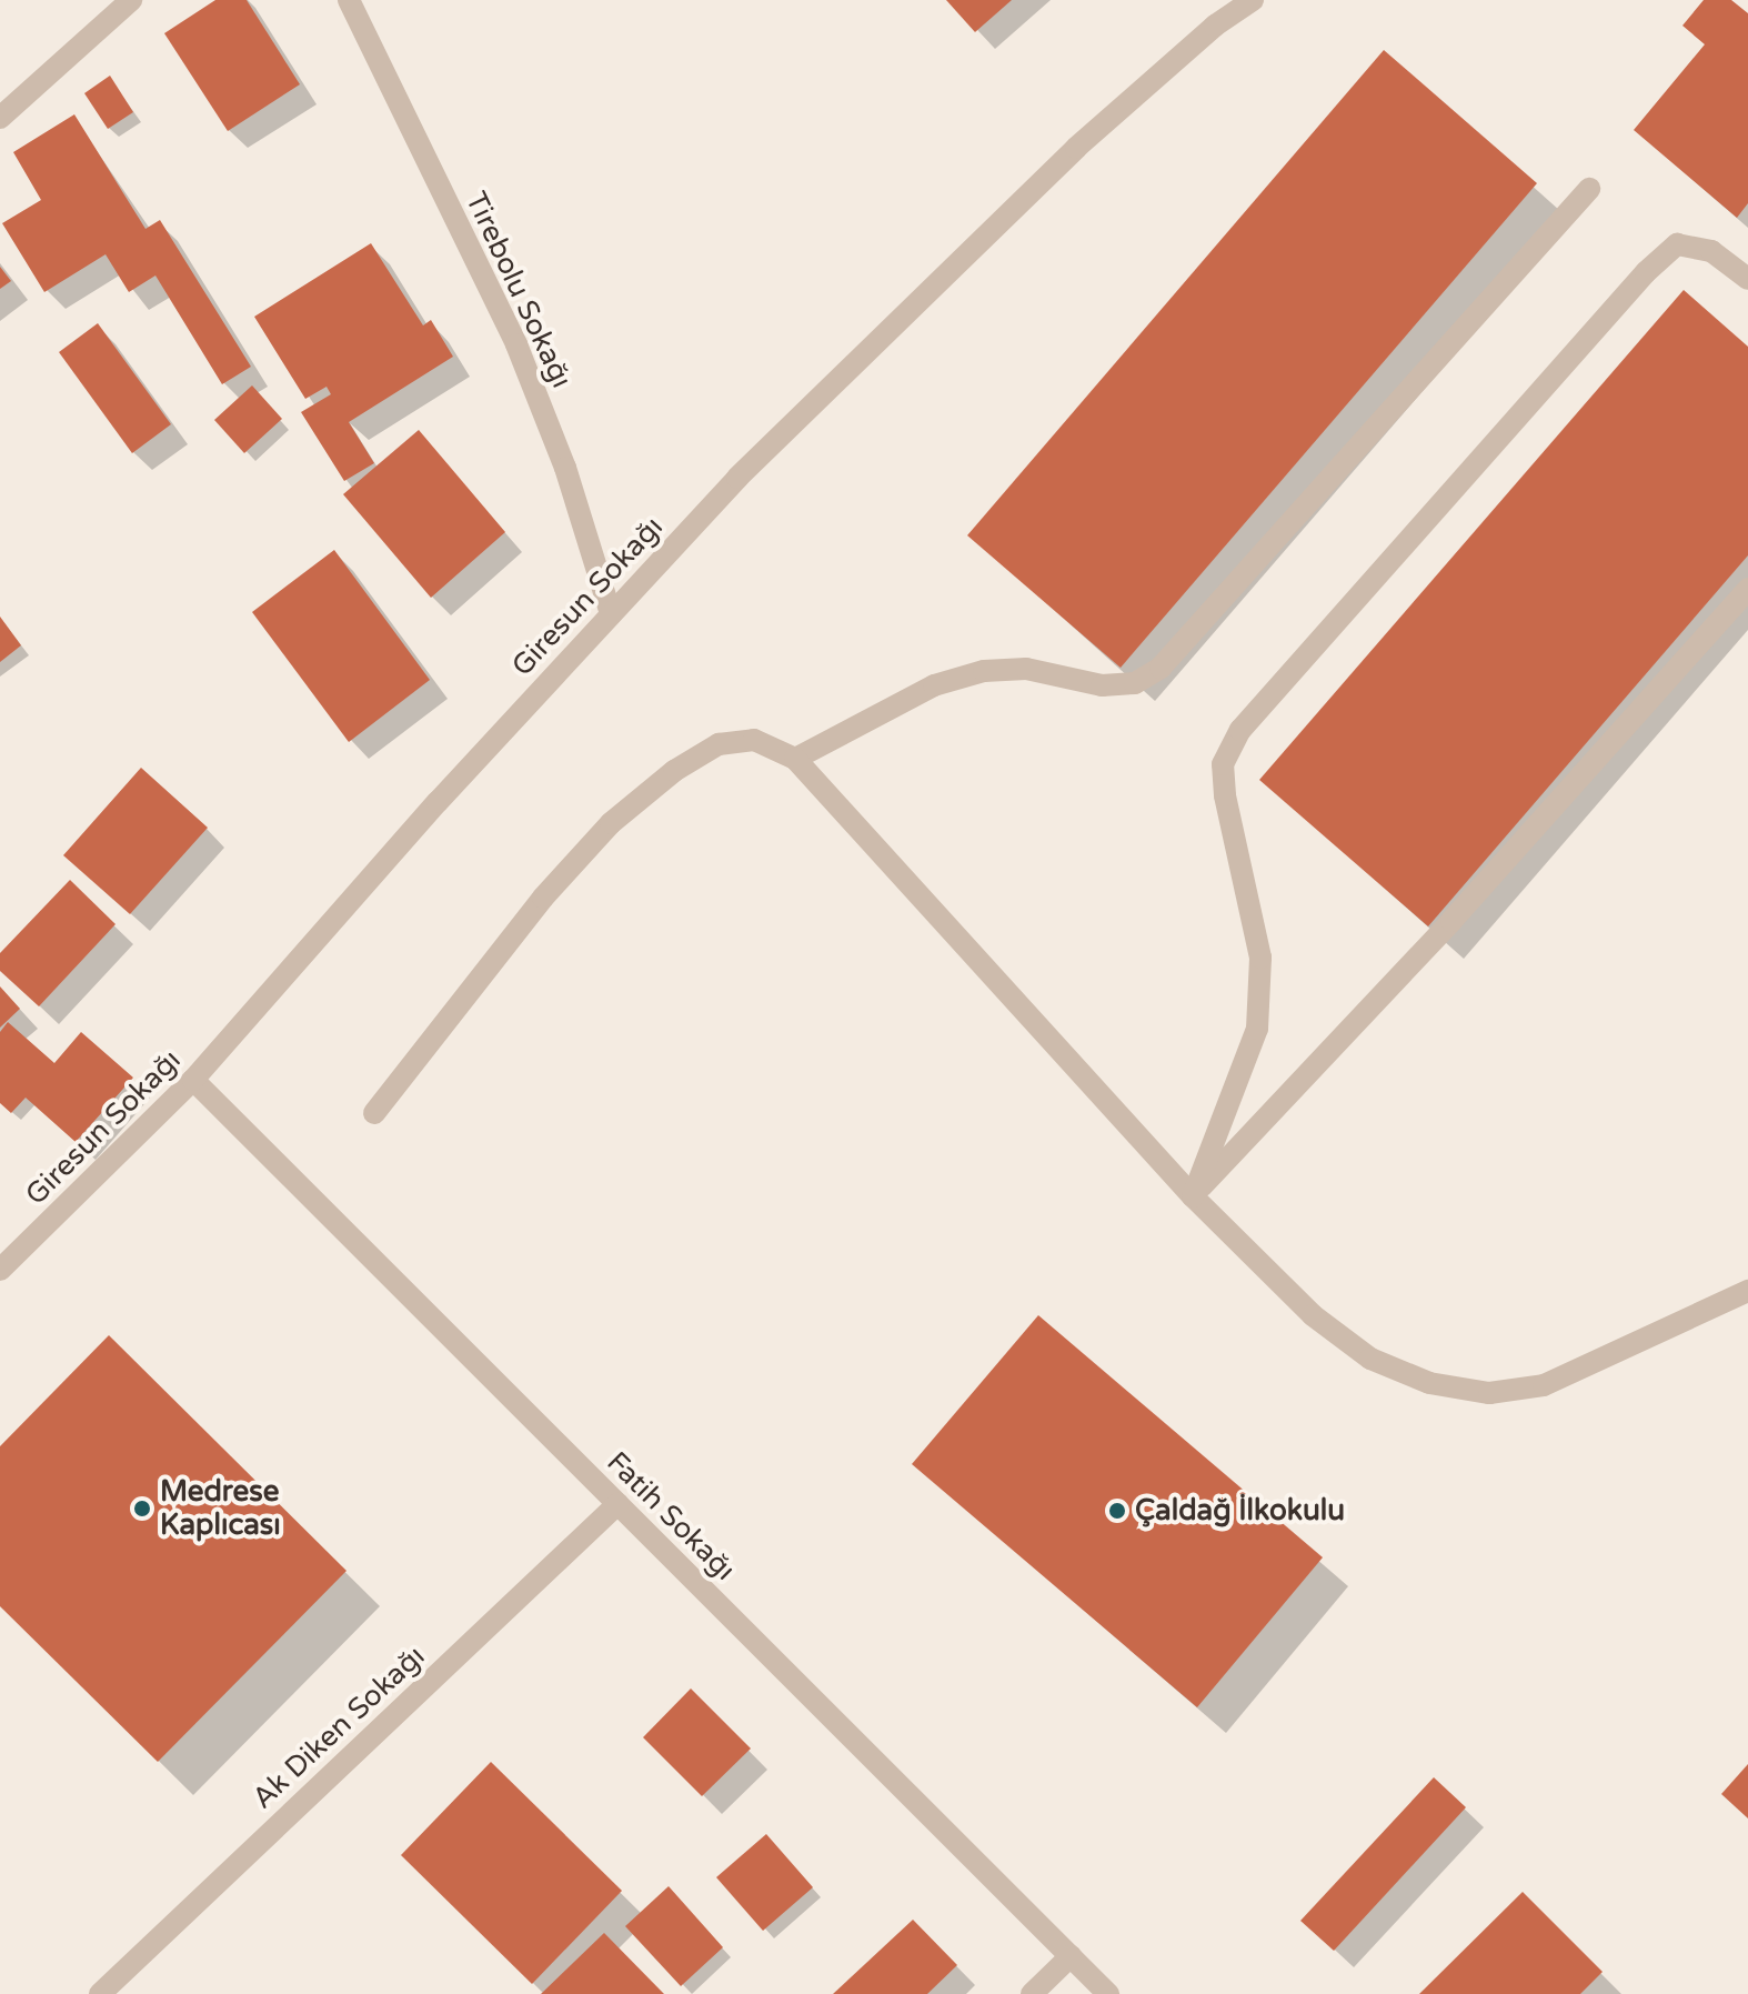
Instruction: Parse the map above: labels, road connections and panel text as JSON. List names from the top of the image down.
{
  "streets": {
    "street": [
      "Tirebolu Sokağı",
      "Giresun Sokağı",
      "Fatih Sokağı",
      "Ak Diken Sokağı"
    ]
  },
  "crossings": [
    ["Tirebolu Sokağı", "Giresun Sokağı"],
    ["Giresun Sokağı", "Fatih Sokağı"],
    ["Fatih Sokağı", "Ak Diken Sokağı"]
  ],
  "places": ["Medrese Kaplıcası", "Çaldağ İlkokulu"]
}
